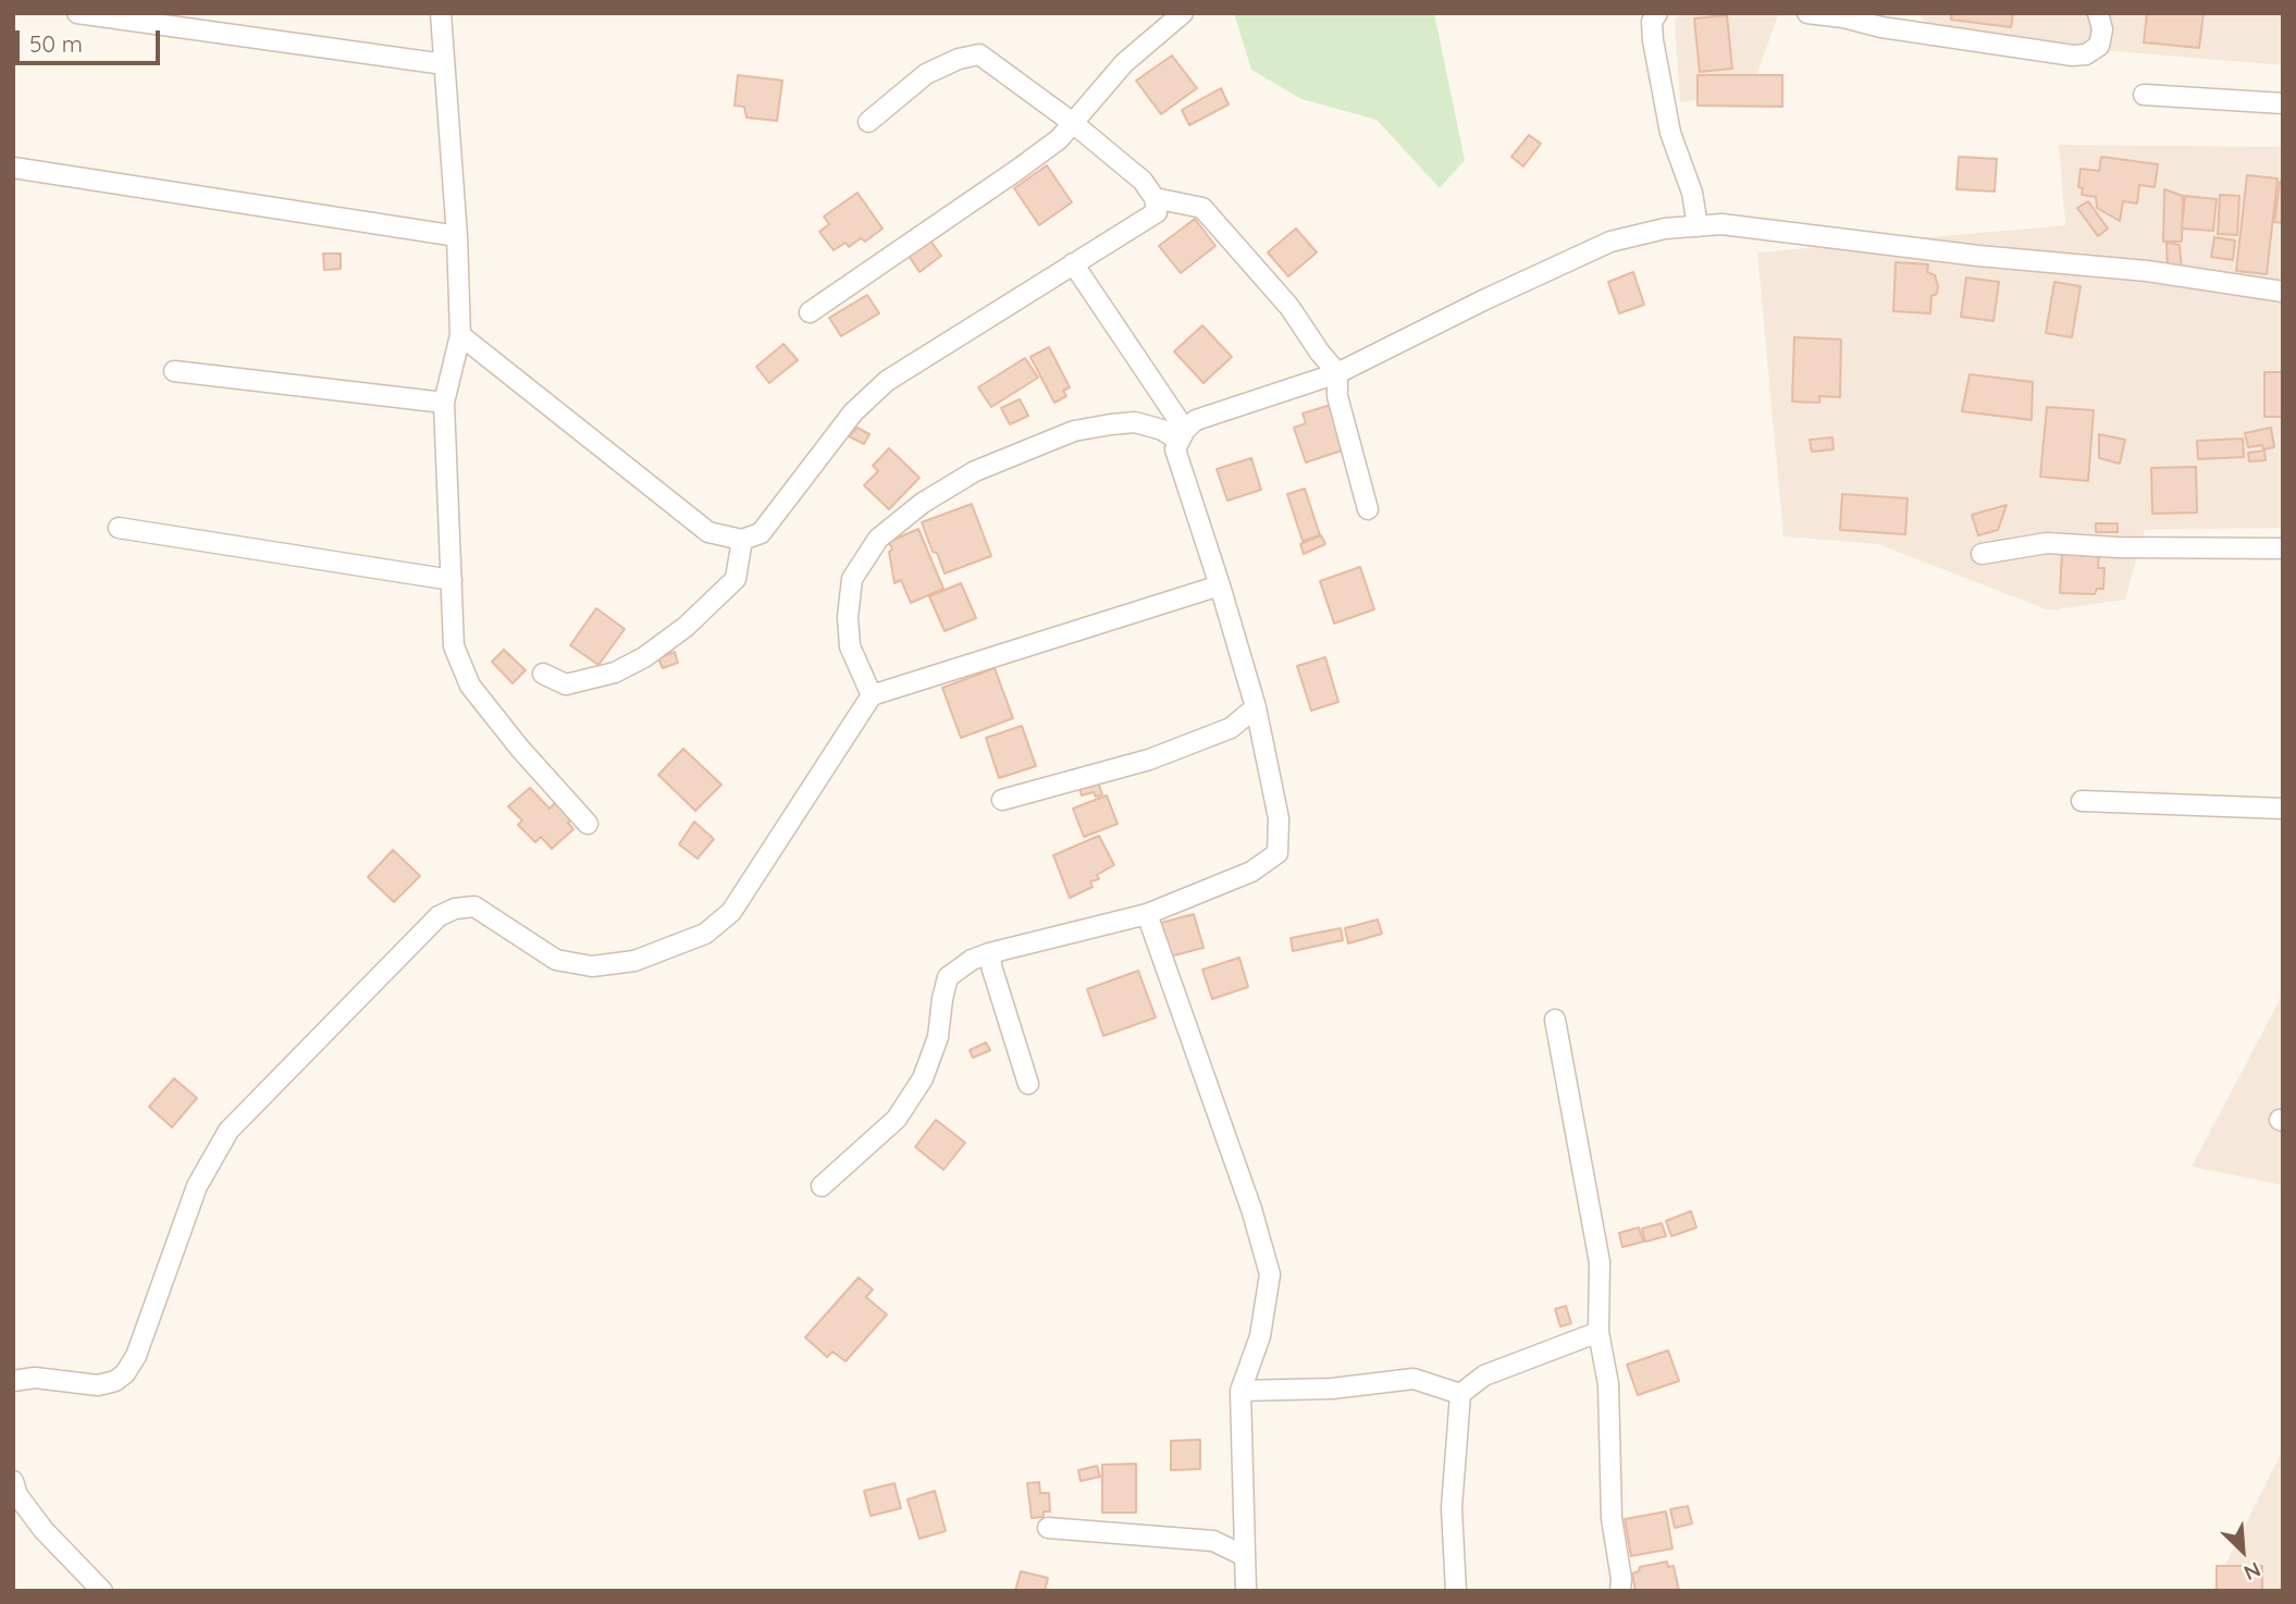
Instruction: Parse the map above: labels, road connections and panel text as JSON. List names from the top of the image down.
{
  "scale_bar": "50 m",
  "north": "bottom right"
}
